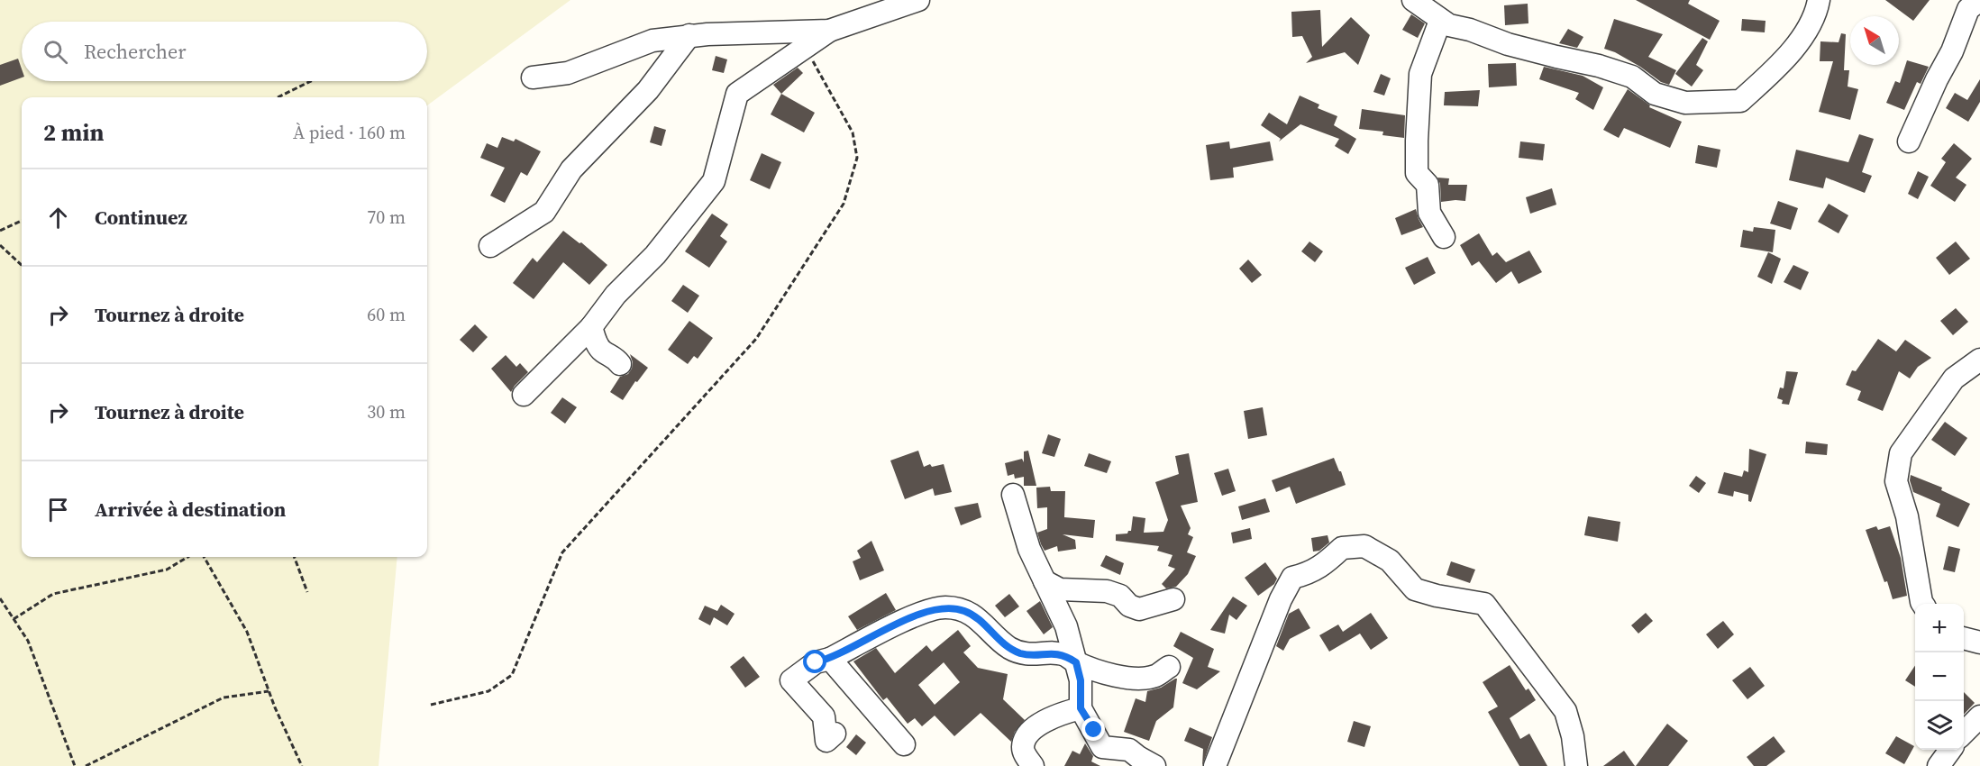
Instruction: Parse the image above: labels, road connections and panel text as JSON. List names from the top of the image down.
{
  "north": "top left",
  "page": {
    "search": "Rechercher",
    "heading": ["2 min", "À pied · 160 m"],
    "list": [
      ["Continuez", "70 m"],
      ["Tournez à droite", "60 m"],
      ["Tournez à droite", "30 m"],
      "Arrivée à destination"
    ],
    "map_buttons": ["+", "−"]
  }
}
